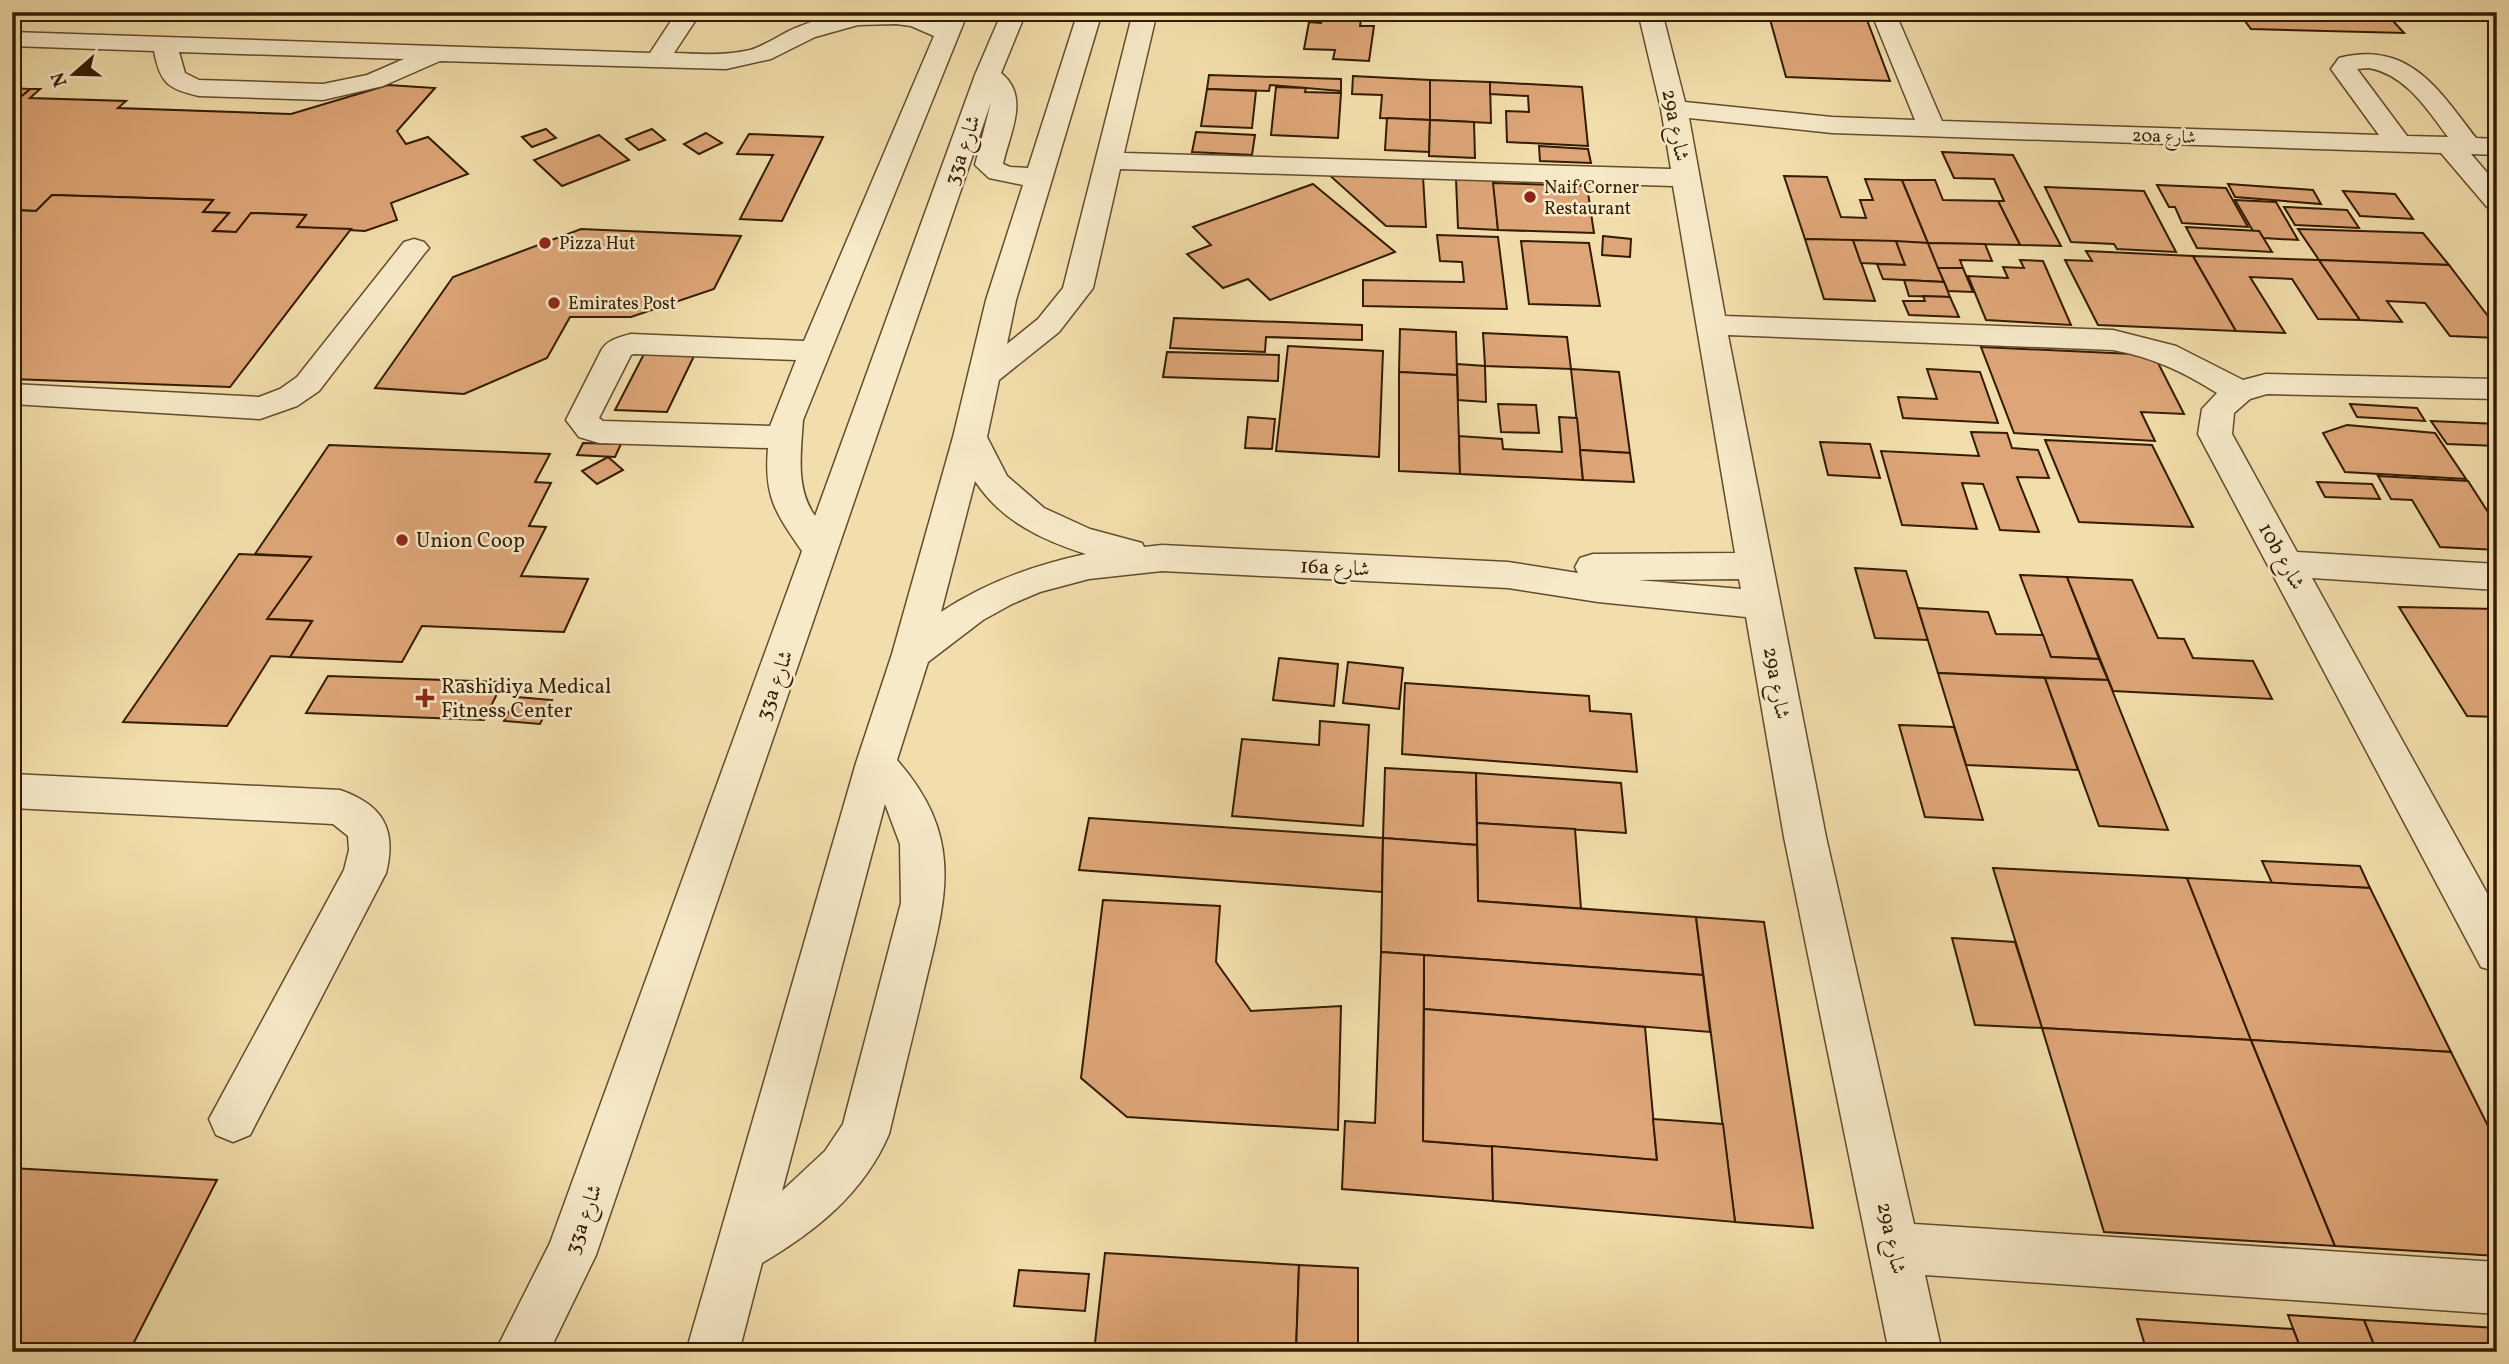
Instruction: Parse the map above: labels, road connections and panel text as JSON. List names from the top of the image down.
{
  "streets": {
    "street": [
      "29a شارع",
      "20a شارع",
      "33a شارع",
      "10b شارع",
      "16a شارع"
    ]
  },
  "crossings": [
    ["29a شارع", "20a شارع"],
    ["29a شارع", "16a شارع"]
  ],
  "places": {
    "other": [
      "Naif Corner Restaurant",
      "Pizza Hut",
      "Emirates Post",
      "Union Coop"
    ],
    "health": ["Rashidiya Medical Fitness Center"]
  },
  "north": "left"
}
